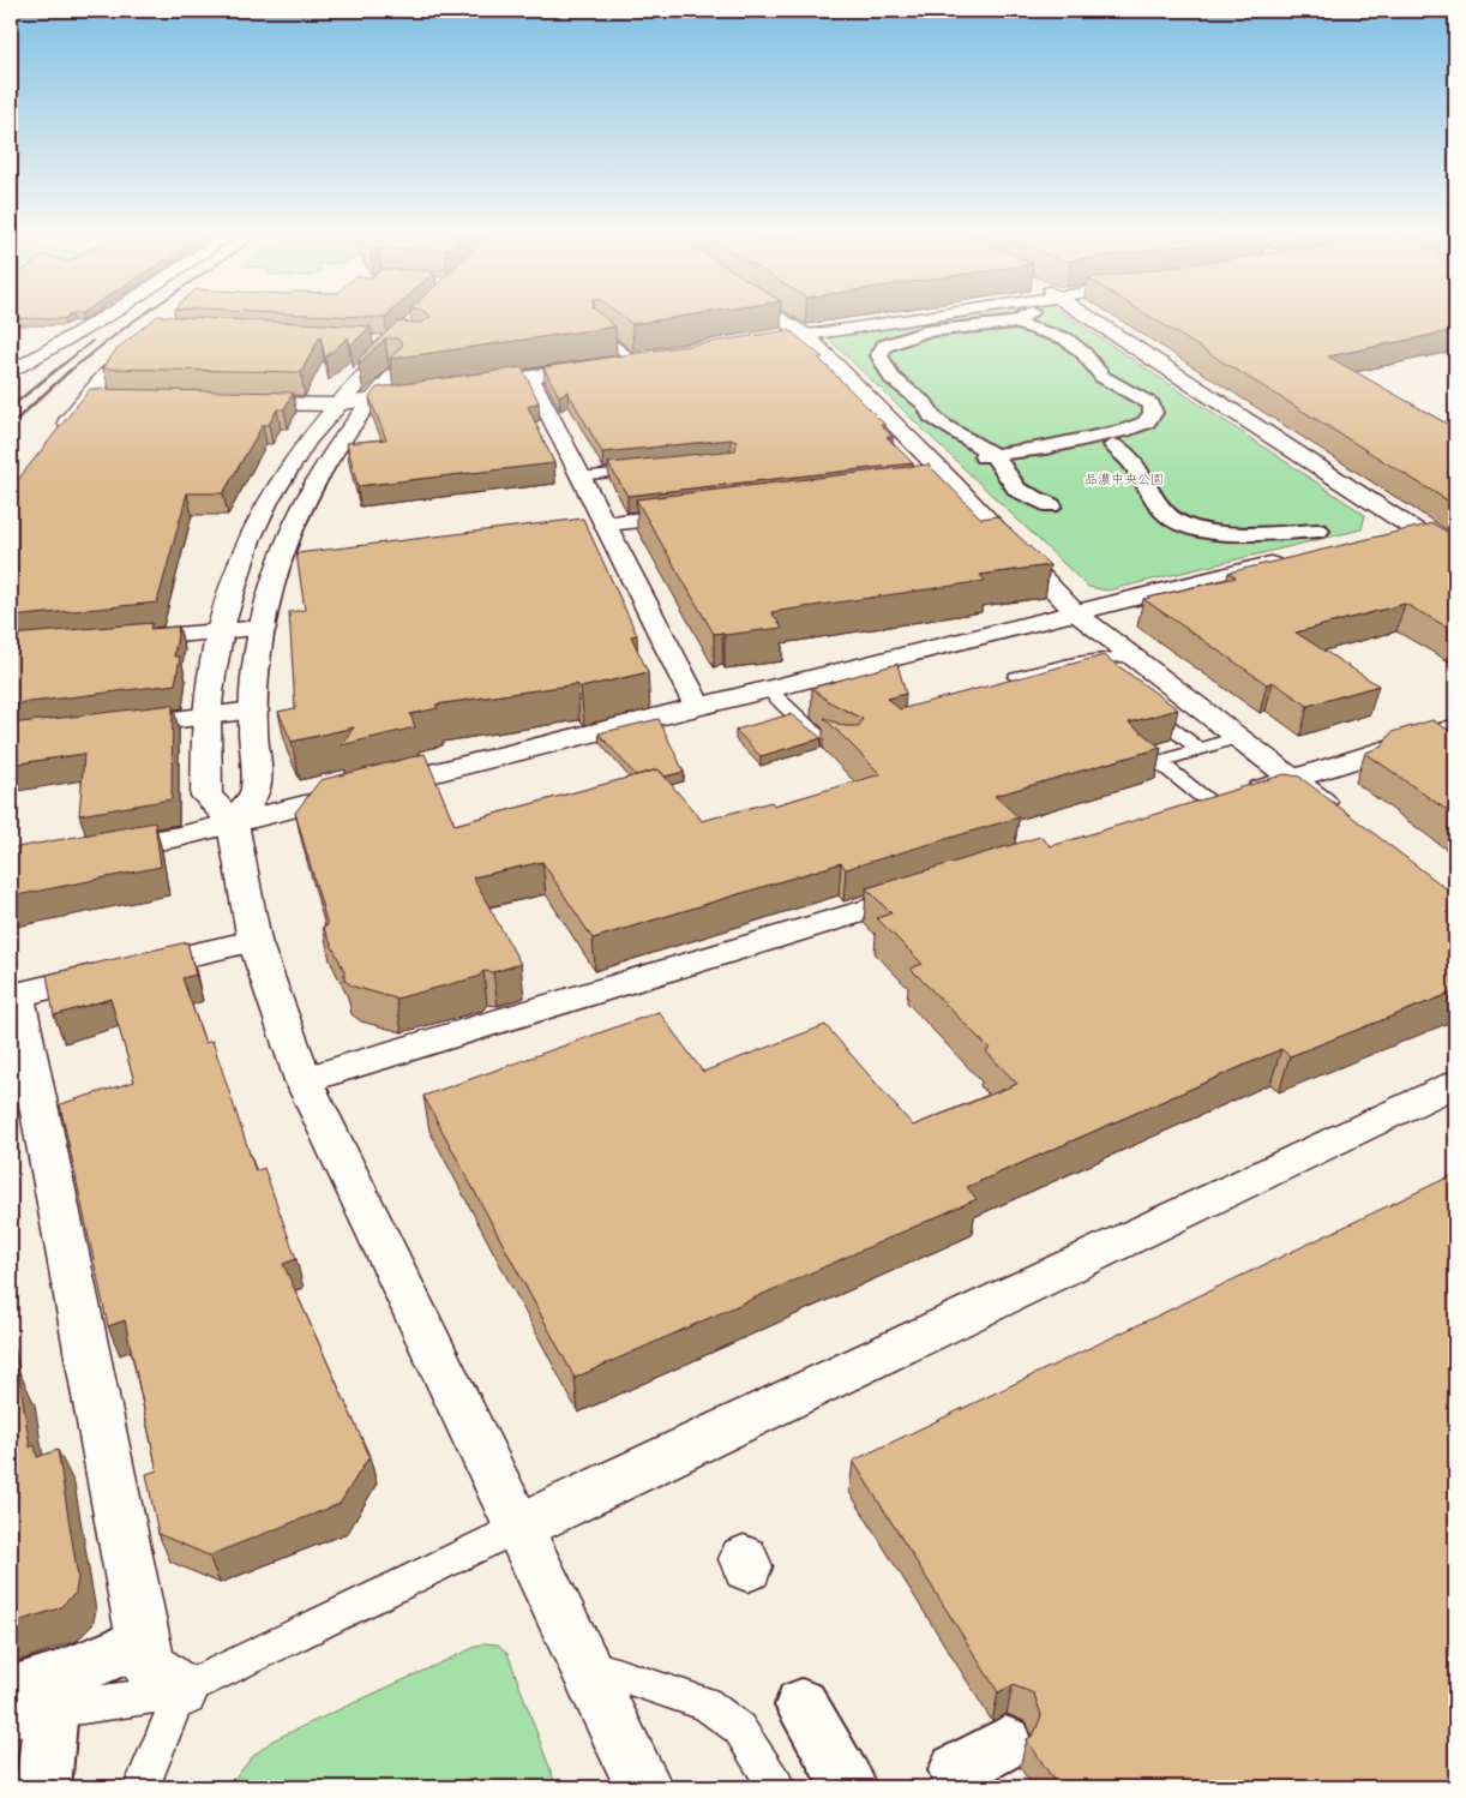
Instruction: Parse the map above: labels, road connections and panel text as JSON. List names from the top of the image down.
{
  "parks": ["品濃中央公園"]
}
